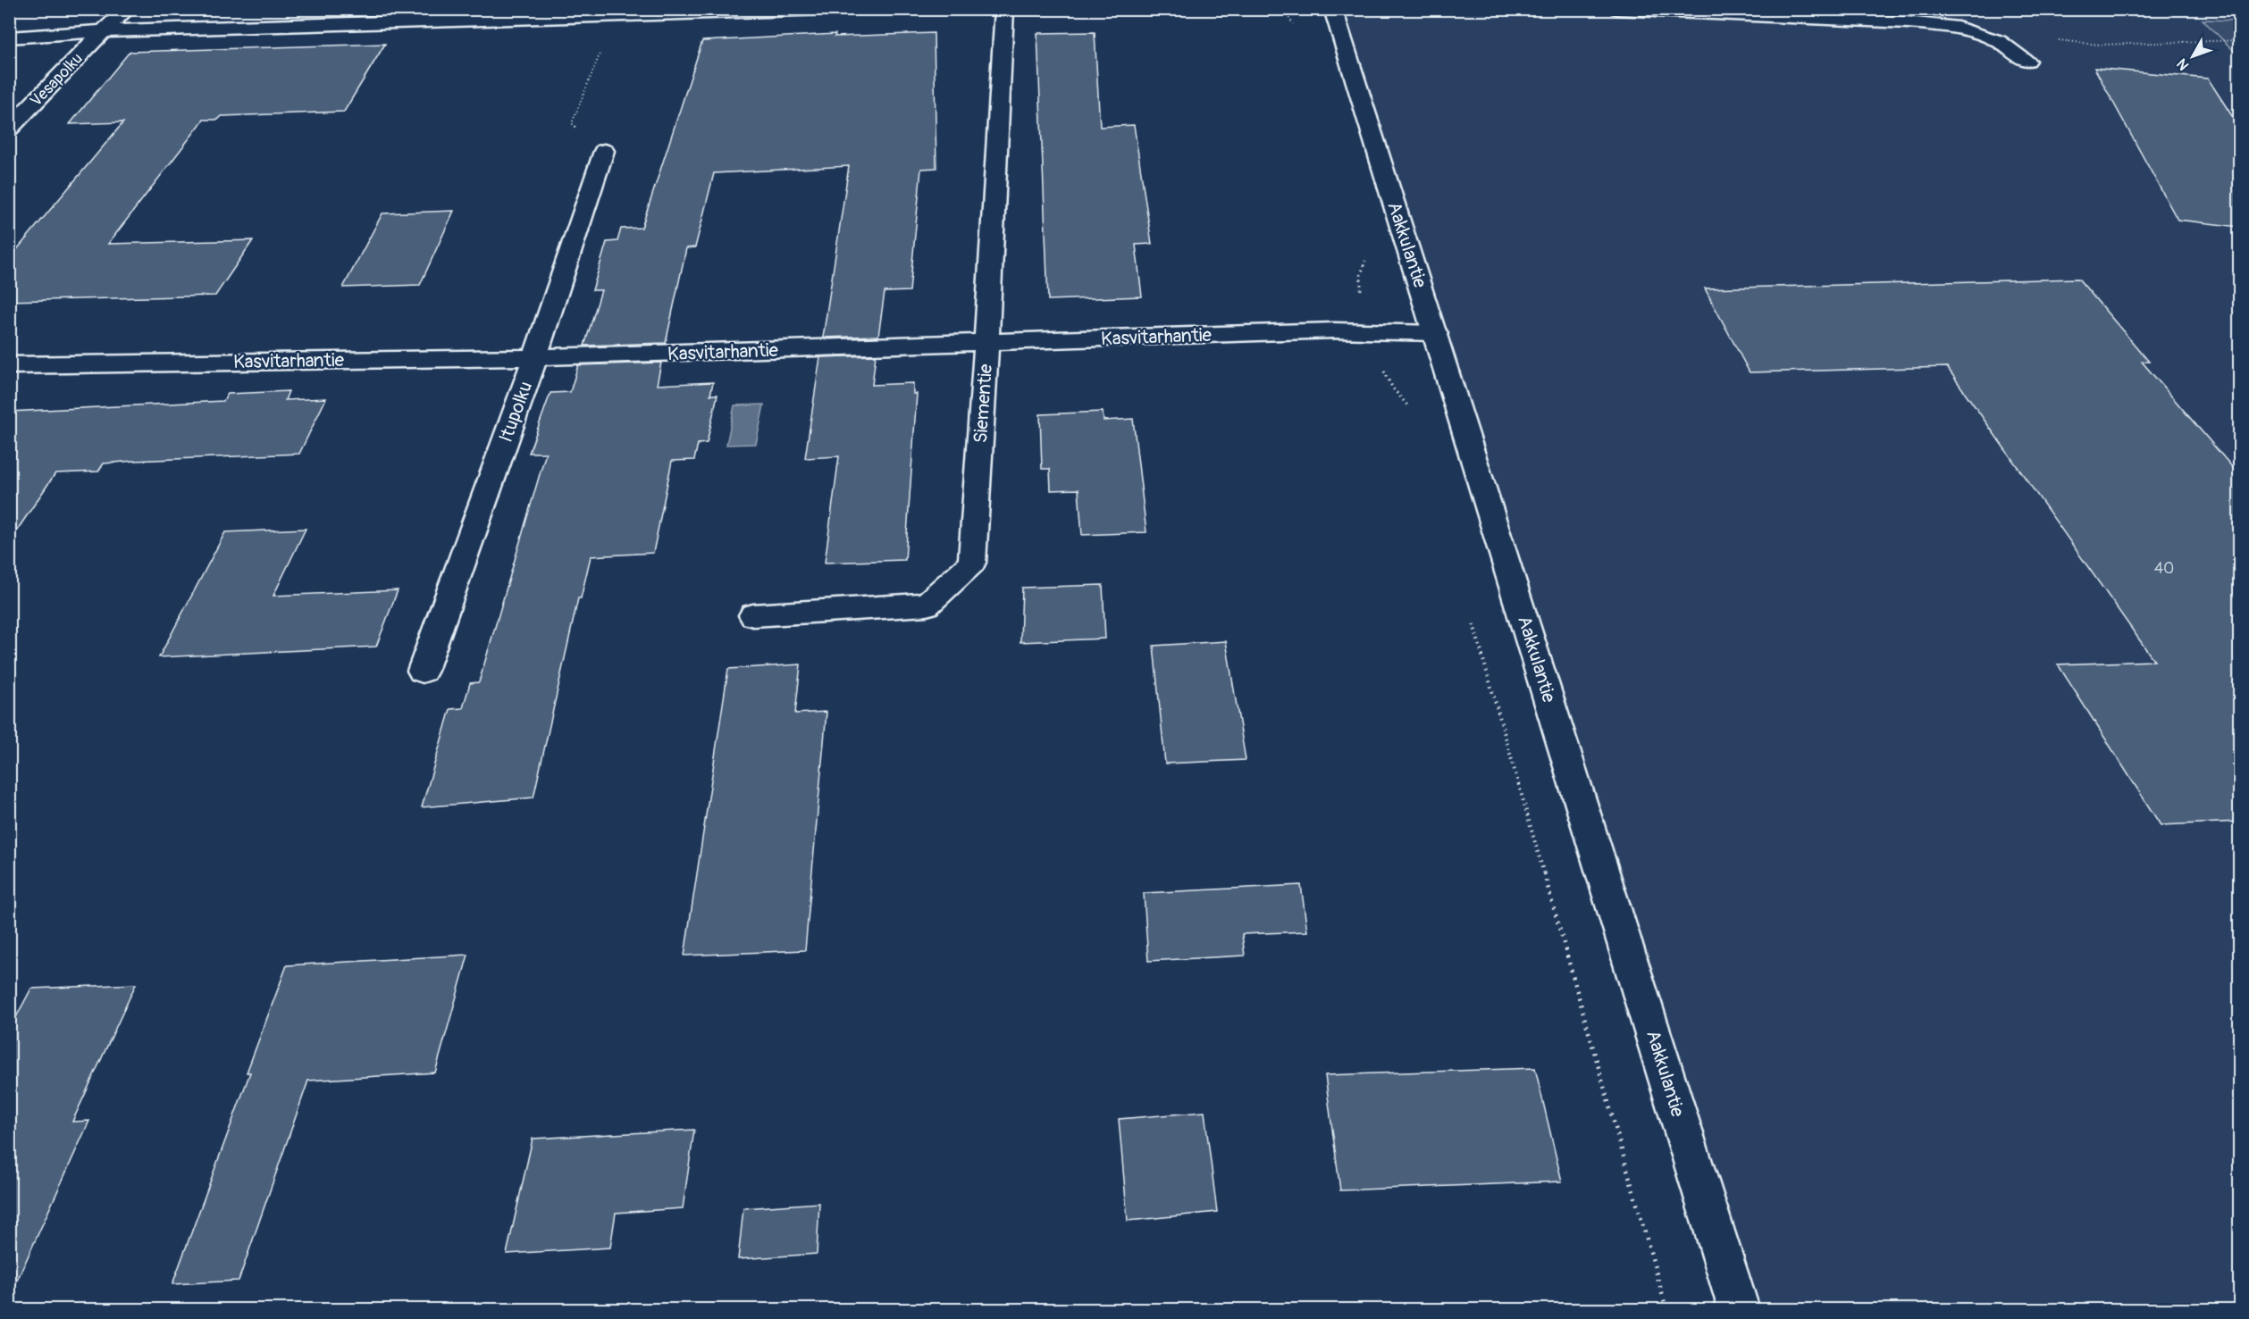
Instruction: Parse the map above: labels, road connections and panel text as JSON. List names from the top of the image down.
{
  "streets": {
    "street": [
      "Vesapolku",
      "Aakkulantie",
      "Kasvitarhantie",
      "Siementie",
      "Itupolku"
    ]
  },
  "crossings": [
    ["Aakkulantie", "Kasvitarhantie"],
    ["Kasvitarhantie", "Siementie"],
    ["Kasvitarhantie", "Itupolku"]
  ],
  "house_numbers": ["40"],
  "north": "bottom left"
}
